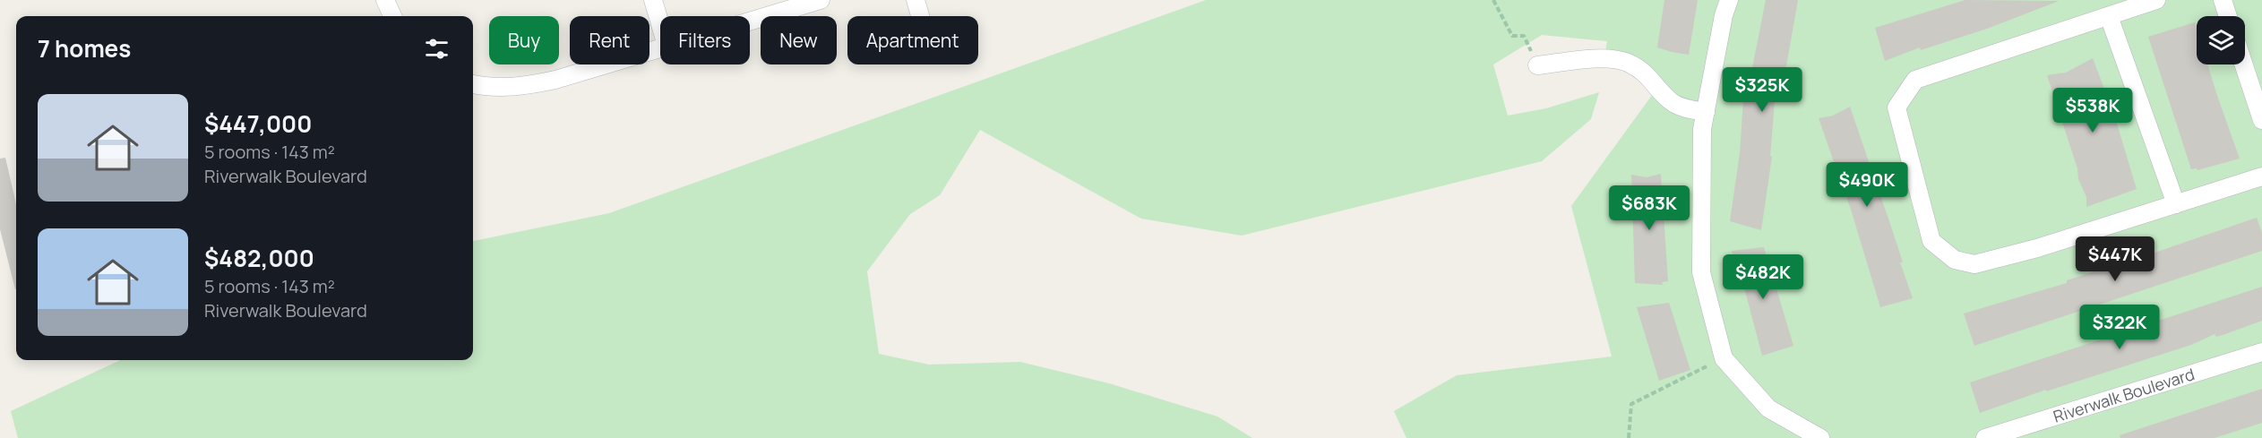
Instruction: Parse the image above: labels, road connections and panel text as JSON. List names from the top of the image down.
{
  "streets": {
    "street": ["Riverwalk Boulevard"]
  },
  "page": {
    "chip": [
      "Buy",
      "Rent",
      "Filters",
      "New",
      "Apartment"
    ],
    "heading": "7 homes",
    "price": [
      "$325K",
      "$538K",
      "$490K",
      "$683K",
      "$447K",
      "$482K",
      "$322K"
    ],
    "list": [
      {
        "name": "$447,000",
        "note": "5 rooms · 143 m² · Riverwalk Boulevard"
      },
      {
        "name": "$482,000",
        "note": "5 rooms · 143 m² · Riverwalk Boulevard"
      }
    ]
  }
}
